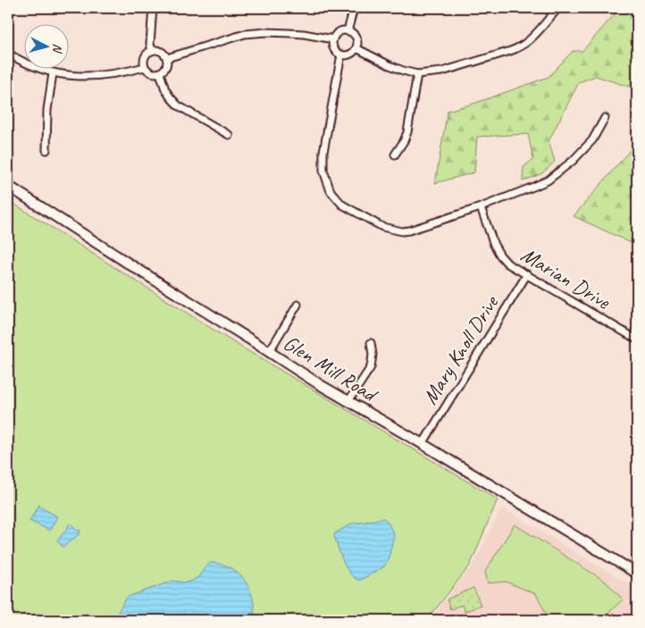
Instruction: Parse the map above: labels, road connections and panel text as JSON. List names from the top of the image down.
{
  "streets": {
    "main road": ["Glen Mill Road"],
    "street": ["Marian Drive", "Mary Knoll Drive"]
  },
  "crossings": [
    ["Marian Drive", "Mary Knoll Drive"],
    ["Mary Knoll Drive", "Glen Mill Road"]
  ],
  "north": "right"
}
